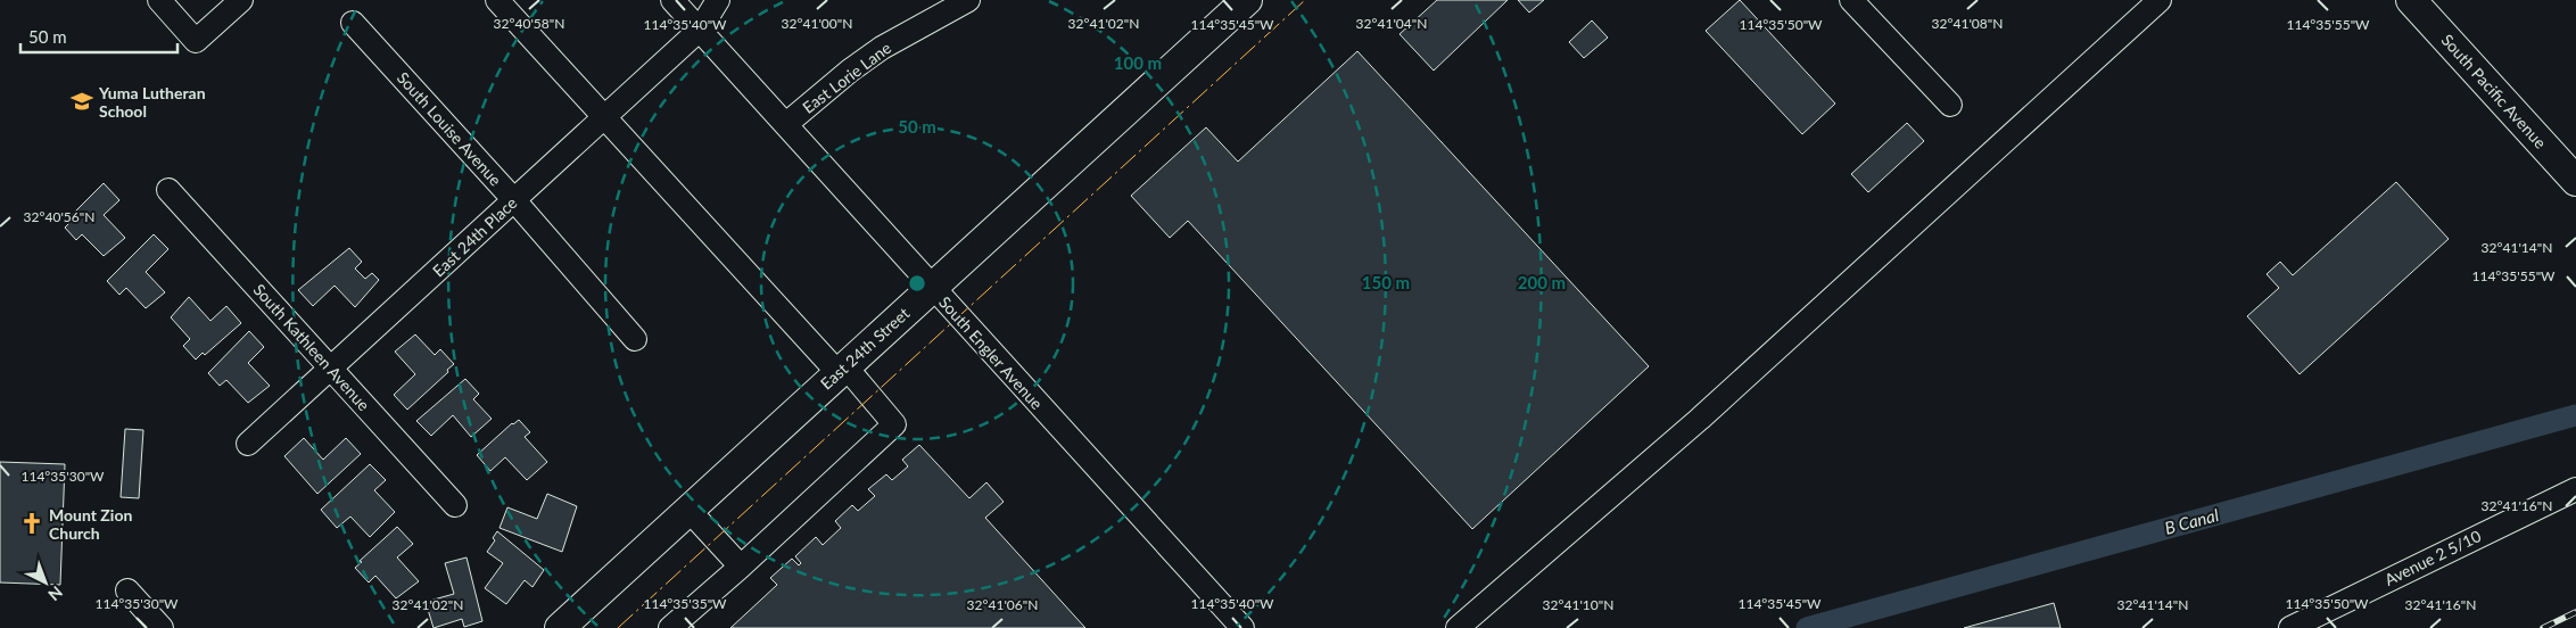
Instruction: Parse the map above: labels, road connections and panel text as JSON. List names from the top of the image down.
{
  "streets": {
    "main road": ["South Pacific Avenue", "East 24th Street"],
    "street": [
      "East Lorie Lane",
      "South Louise Avenue",
      "East 24th Place",
      "South Kathleen Avenue",
      "South Engler Avenue",
      "Avenue 2 5/10"
    ]
  },
  "crossings": [
    ["East Lorie Lane", "South Engler Avenue"],
    ["South Louise Avenue", "East 24th Place"],
    ["East 24th Place", "South Kathleen Avenue"],
    ["East 24th Place", "South Engler Avenue"],
    ["East 24th Street", "South Engler Avenue"]
  ],
  "water": ["B Canal"],
  "places": {
    "school or university": ["Yuma Lutheran School"],
    "church": ["Mount Zion Church"]
  },
  "scale_bar": "50 m",
  "north": "bottom right",
  "coordinates": [
    "32°40'58\"N",
    "32°41'00\"N",
    "32°41'02\"N",
    "32°41'04\"N",
    "32°41'08\"N",
    "114°35'40\"W",
    "114°35'45\"W",
    "114°35'50\"W",
    "114°35'55\"W",
    "32°40'56\"N",
    "32°41'14\"N",
    "114°35'30\"W",
    "32°41'16\"N",
    "114°35'35\"W",
    "32°41'06\"N",
    "32°41'10\"N"
  ],
  "rings": [
    "100 m",
    "50 m",
    "150 m",
    "200 m"
  ]
}
